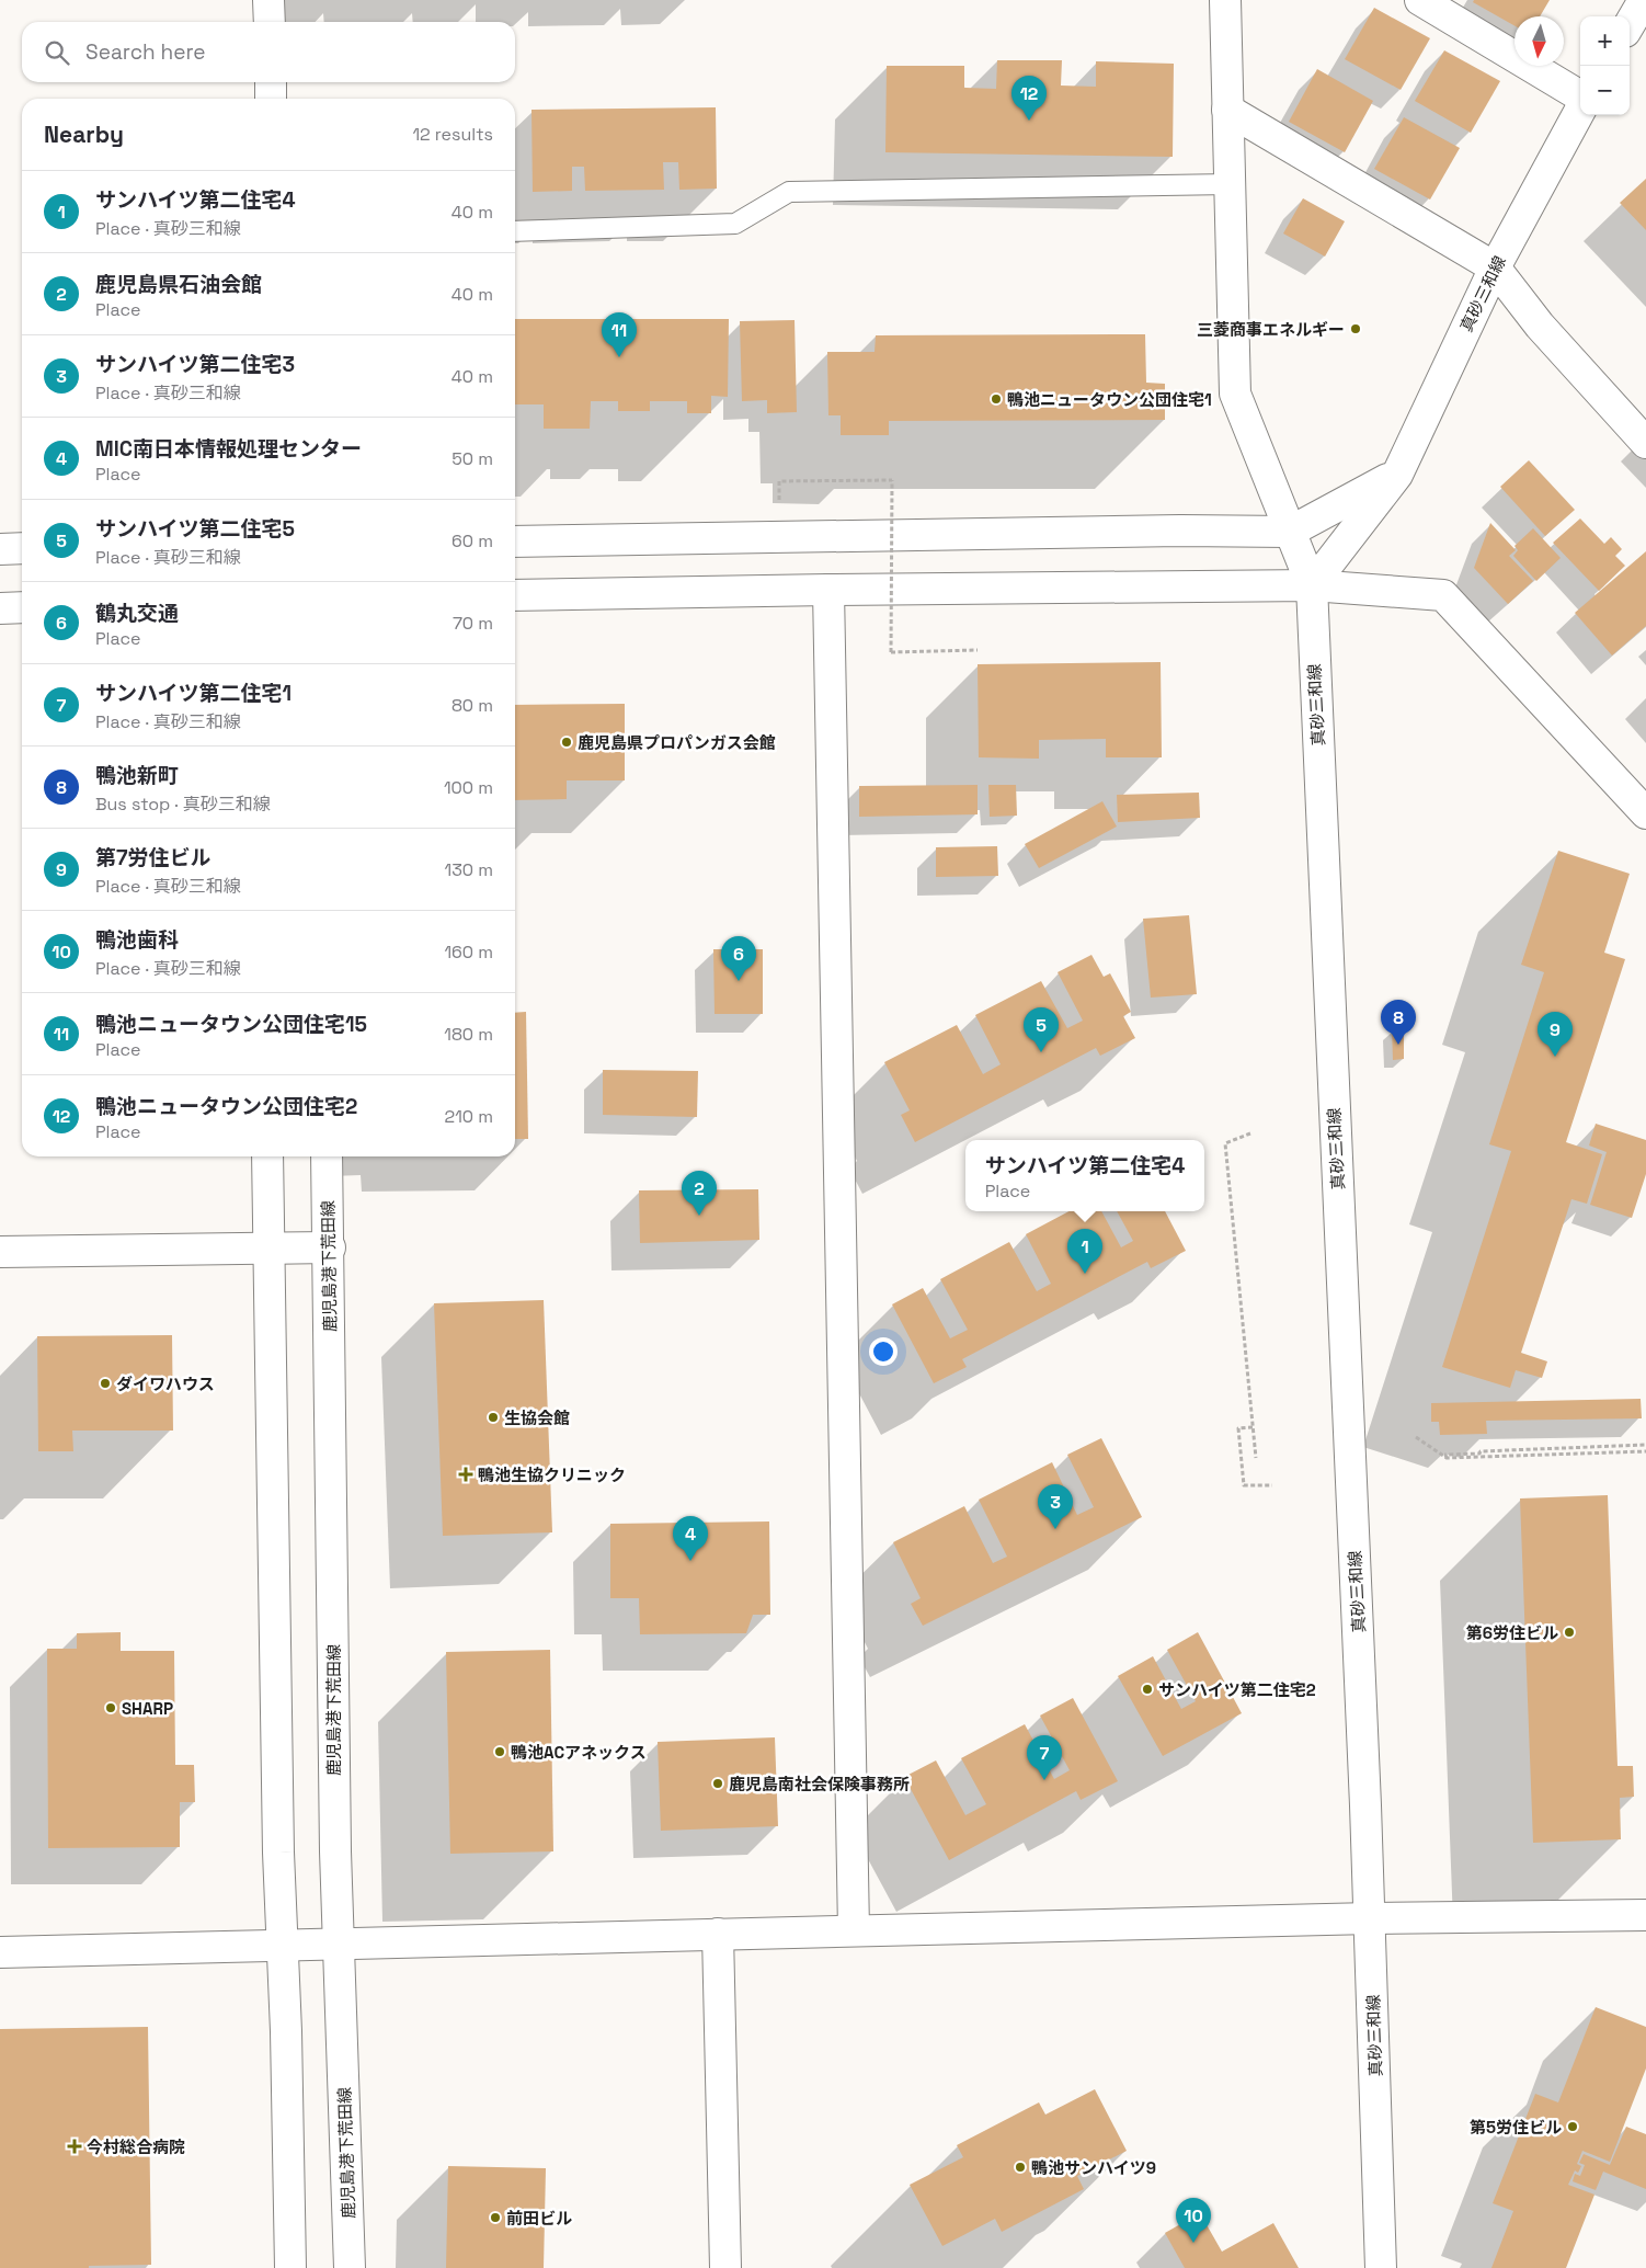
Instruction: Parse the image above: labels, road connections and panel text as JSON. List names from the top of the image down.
{
  "streets": {
    "street": ["真砂三和線", "鹿児島港下荒田線"]
  },
  "places": {
    "other": [
      "三菱商事エネルギー",
      "鴨池ニュータウン公団住宅1",
      "鹿児島県プロパンガス会館",
      "ダイワハウス",
      "生協会館",
      "第6労住ビル",
      "サンハイツ第二住宅2",
      "SHARP",
      "鴨池ACアネックス",
      "鹿児島南社会保険事務所",
      "第5労住ビル",
      "鴨池サンハイツ9",
      "前田ビル"
    ],
    "health": ["鴨池生協クリニック", "今村総合病院"]
  },
  "north": "bottom",
  "page": {
    "map_buttons": ["+", "−"],
    "search": "Search here",
    "pins": [
      "12",
      "11",
      "6",
      "8",
      "5",
      "9",
      "2",
      "1",
      "3",
      "4",
      "7",
      "10"
    ],
    "heading": ["Nearby", "12 results"],
    "list": [
      {
        "mark": "1",
        "name": "サンハイツ第二住宅4",
        "note": "Place · 真砂三和線",
        "value": "40 m"
      },
      {
        "mark": "2",
        "name": "鹿児島県石油会館",
        "note": "Place",
        "value": "40 m"
      },
      {
        "mark": "3",
        "name": "サンハイツ第二住宅3",
        "note": "Place · 真砂三和線",
        "value": "40 m"
      },
      {
        "mark": "4",
        "name": "MIC南日本情報処理センター",
        "note": "Place",
        "value": "50 m"
      },
      {
        "mark": "5",
        "name": "サンハイツ第二住宅5",
        "note": "Place · 真砂三和線",
        "value": "60 m"
      },
      {
        "mark": "6",
        "name": "鶴丸交通",
        "note": "Place",
        "value": "70 m"
      },
      {
        "mark": "7",
        "name": "サンハイツ第二住宅1",
        "note": "Place · 真砂三和線",
        "value": "80 m"
      },
      {
        "mark": "8",
        "name": "鴨池新町",
        "note": "Bus stop · 真砂三和線",
        "value": "100 m"
      },
      {
        "mark": "9",
        "name": "第7労住ビル",
        "note": "Place · 真砂三和線",
        "value": "130 m"
      },
      {
        "mark": "10",
        "name": "鴨池歯科",
        "note": "Place · 真砂三和線",
        "value": "160 m"
      },
      {
        "mark": "11",
        "name": "鴨池ニュータウン公団住宅15",
        "note": "Place",
        "value": "180 m"
      },
      {
        "mark": "12",
        "name": "鴨池ニュータウン公団住宅2",
        "note": "Place",
        "value": "210 m"
      }
    ],
    "popup": ["サンハイツ第二住宅4", "Place"]
  }
}
